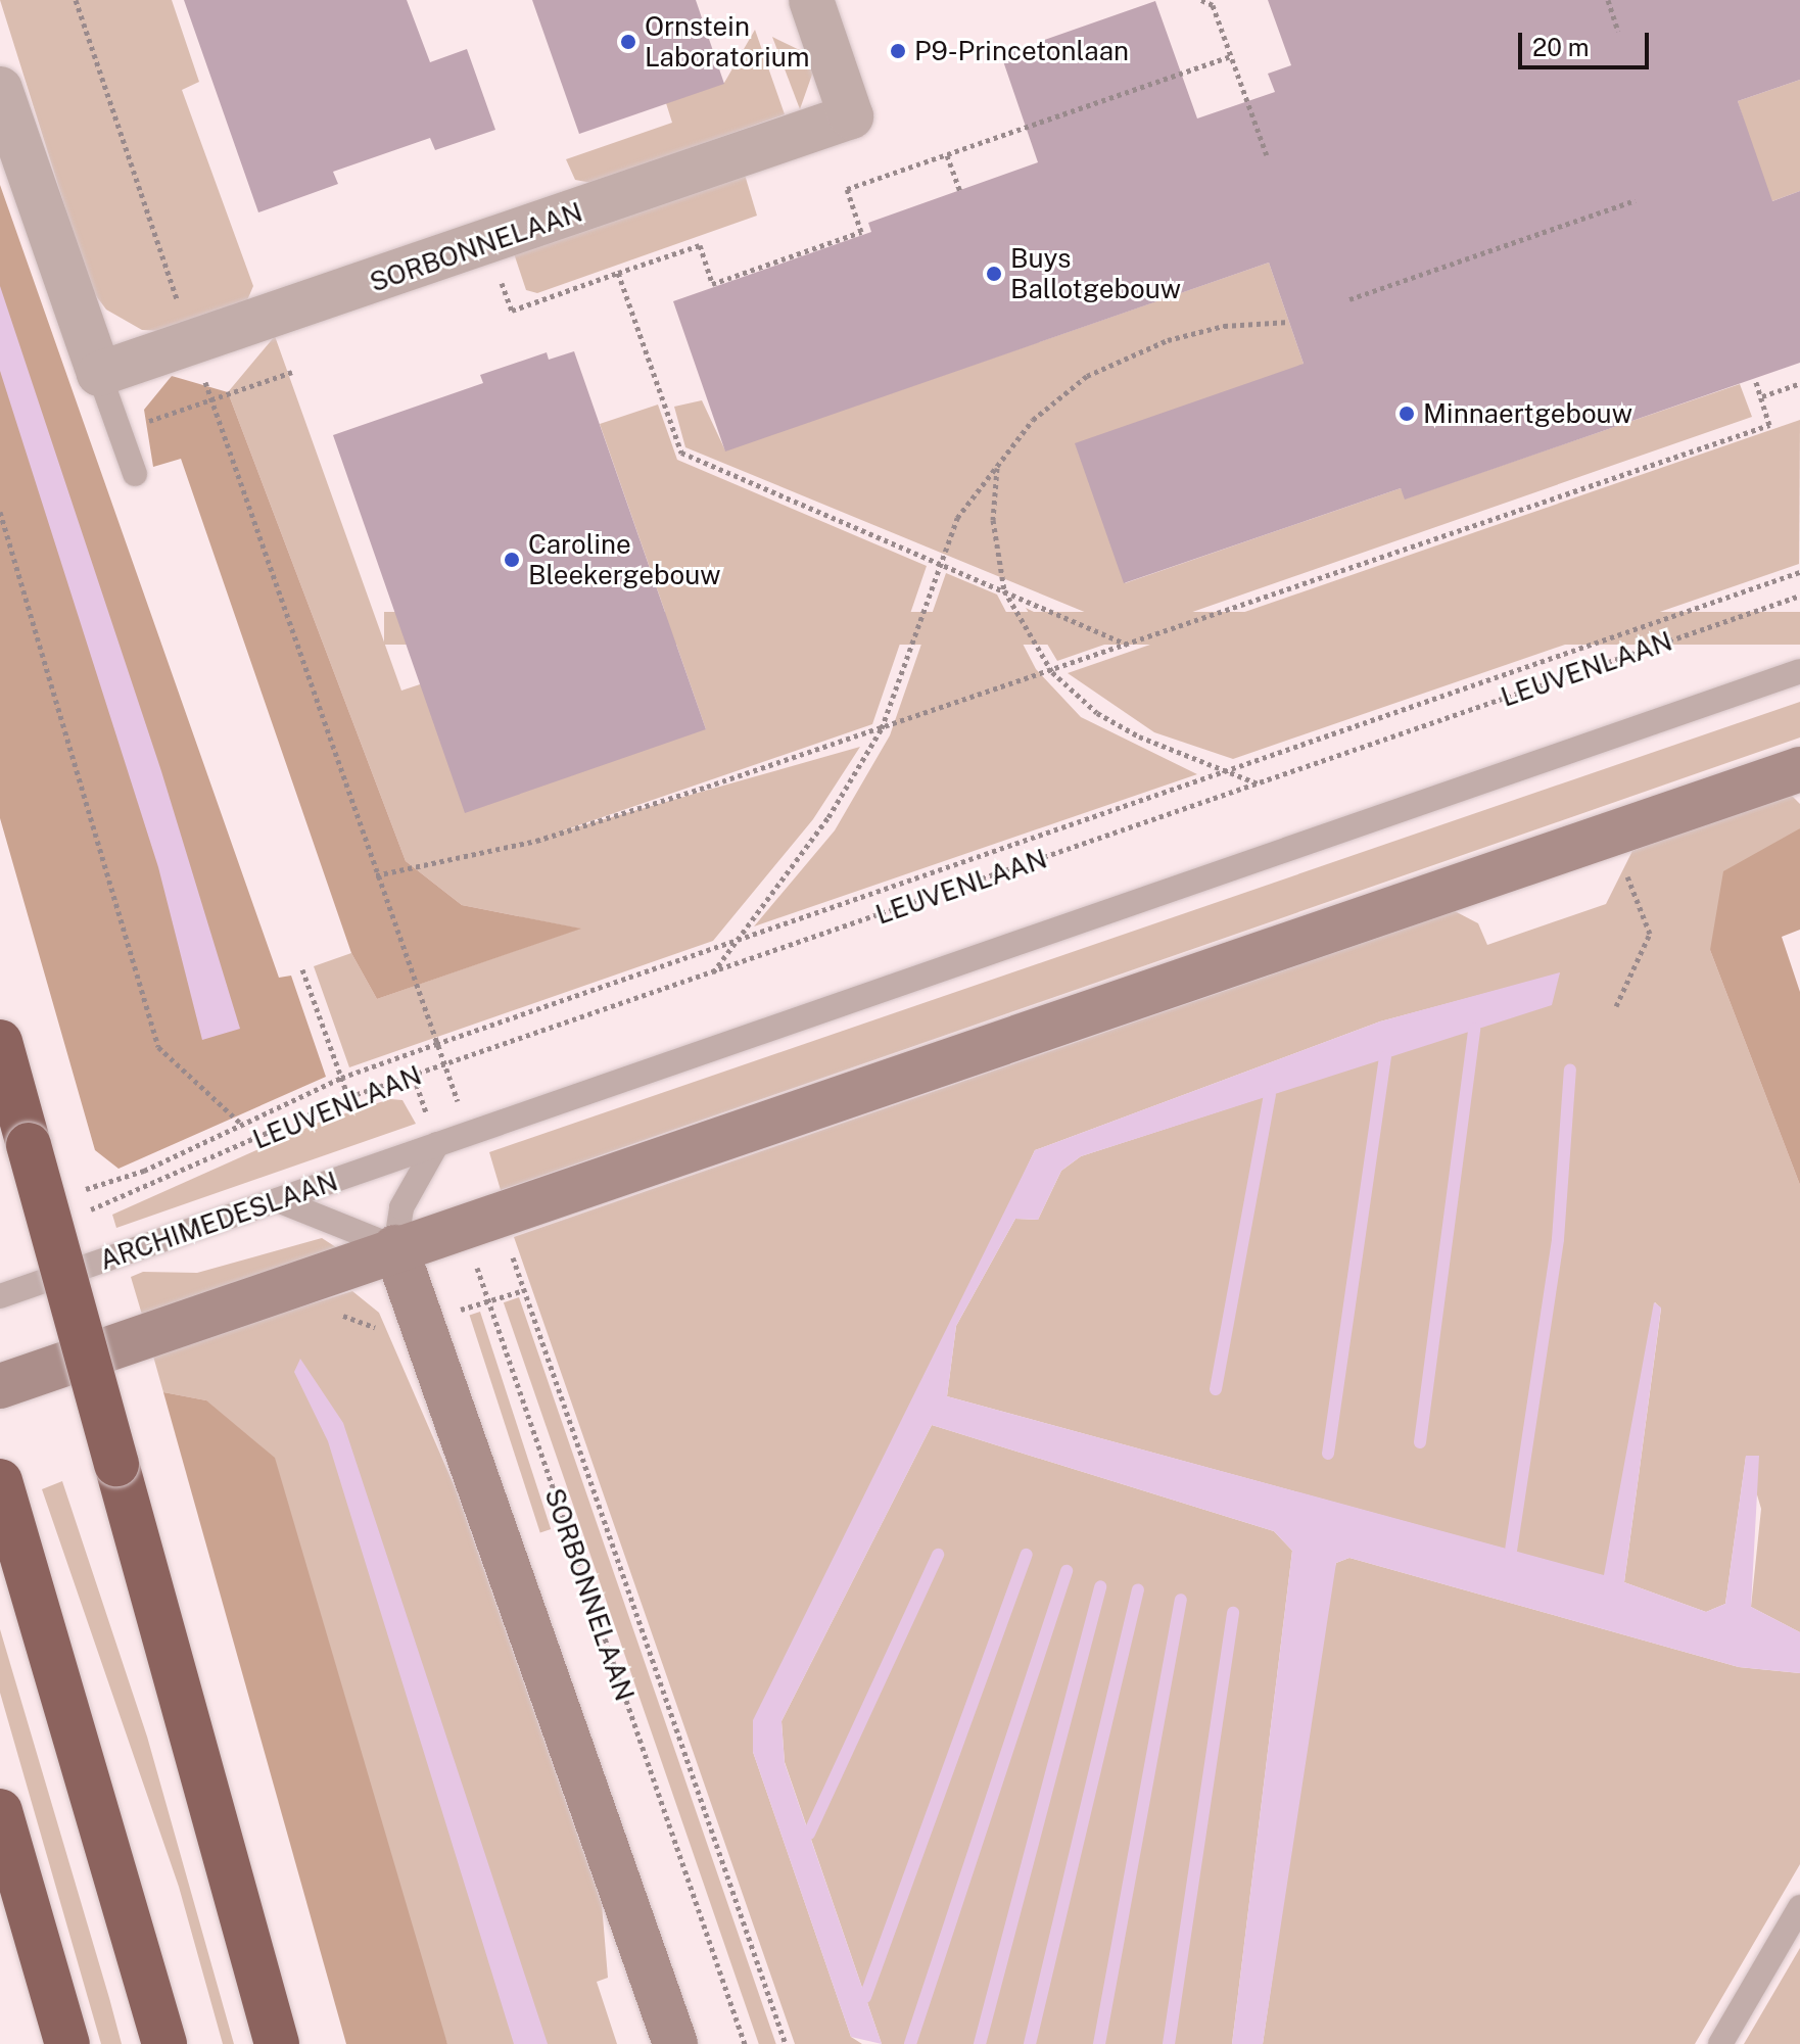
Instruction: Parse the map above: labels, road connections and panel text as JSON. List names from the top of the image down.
{
  "streets": {
    "street": ["SORBONNELAAN"],
    "lane": ["ARCHIMEDESLAAN"],
    "path": ["LEUVENLAAN"]
  },
  "places": [
    "Ornstein Laboratorium",
    "P9-Princetonlaan",
    "Buys Ballotgebouw",
    "Minnaertgebouw",
    "Caroline Bleekergebouw"
  ],
  "scale_bar": "20 m"
}
